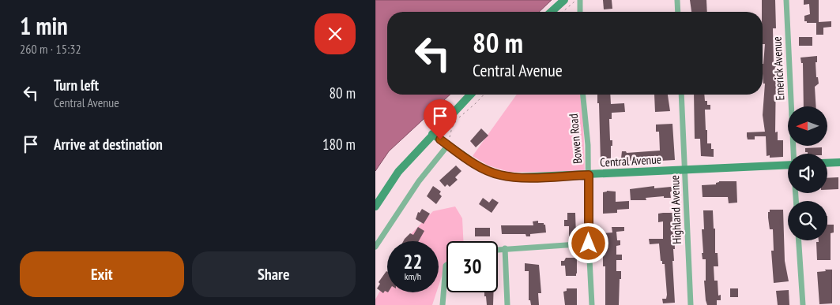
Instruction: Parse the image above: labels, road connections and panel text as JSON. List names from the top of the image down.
{
  "streets": {
    "main road": ["Central Avenue"],
    "street": ["Emerick Avenue", "Bowen Road", "Highland Avenue"]
  },
  "crossings": [
    ["Bowen Road", "Central Avenue"],
    ["Central Avenue", "Highland Avenue"]
  ],
  "north": "left",
  "page": {
    "heading": ["1 min", "260 m · 15:32"],
    "turn": ["80 m", "Central Avenue"],
    "list": [
      {
        "name": "Turn left",
        "note": "Central Avenue",
        "value": "80 m"
      },
      {
        "name": "Arrive at destination",
        "value": "180 m"
      }
    ],
    "speed": "22 km/h",
    "limit": "30",
    "buttons": ["Exit", "Share"]
  }
}
